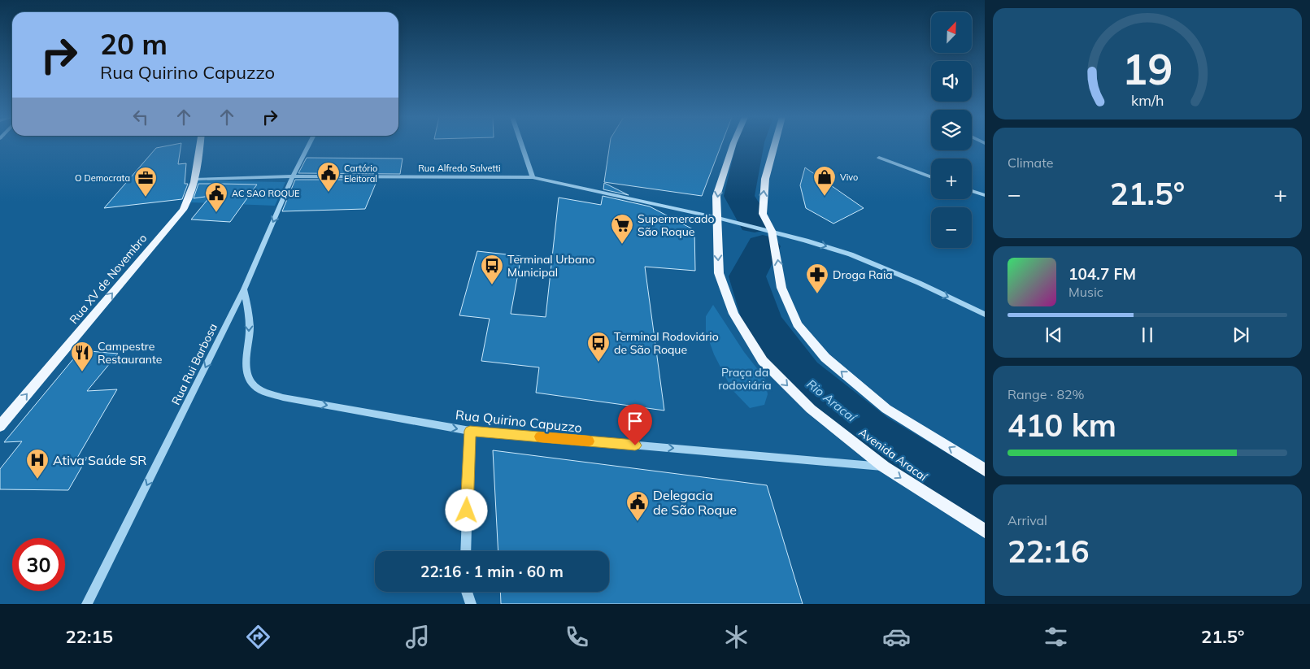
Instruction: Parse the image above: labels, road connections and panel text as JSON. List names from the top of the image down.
{
  "streets": {
    "main road": ["Rua XV de Novembro", "Avenida Aracaí"],
    "street": ["Rua Alfredo Salvetti", "Rua Rui Barbosa", "Rua Quirino Capuzzo"]
  },
  "crossings": [
    ["Rua Alfredo Salvetti", "Rua XV de Novembro"],
    ["Rua Alfredo Salvetti", "Rua Rui Barbosa"],
    ["Rua Alfredo Salvetti", "Avenida Aracaí"],
    ["Rua Rui Barbosa", "Rua Quirino Capuzzo"],
    ["Rua Quirino Capuzzo", "Avenida Aracaí"]
  ],
  "one_way": ["Rua XV de Novembro", "Rua Rui Barbosa", "Rua Quirino Capuzzo"],
  "water": ["Rio Aracaí"],
  "parks": ["Praça da rodoviária"],
  "places": {
    "public building": ["Cartório Eleitoral", "AC SAO ROQUE", "Delegacia de São Roque"],
    "shop": ["Vivo"],
    "office": ["O Democrata"],
    "supermarket": ["Supermercado São Roque"],
    "bus stop": ["Terminal Urbano Municipal", "Terminal Rodoviário de São Roque"],
    "pharmacy": ["Droga Raia"],
    "restaurant": ["Campestre Restaurante"],
    "hospital": ["Ativa Saúde SR"]
  },
  "north": "top right",
  "page": {
    "map_buttons": ["+", "−"],
    "turn": ["20 m", "Rua Quirino Capuzzo"],
    "tile": [
      "Climate",
      ["Range · 82%", "410 km"],
      ["Arrival", "22:16"]
    ],
    "heat": ["−", "21.5°", "+"],
    "song": ["104.7 FM", "Music"],
    "limit": "30",
    "trip": "22:16 · 1 min · 60 m",
    "tabs": ["22:15", "21.5°"],
    "gauge": ["19", "km/h"]
  }
}
